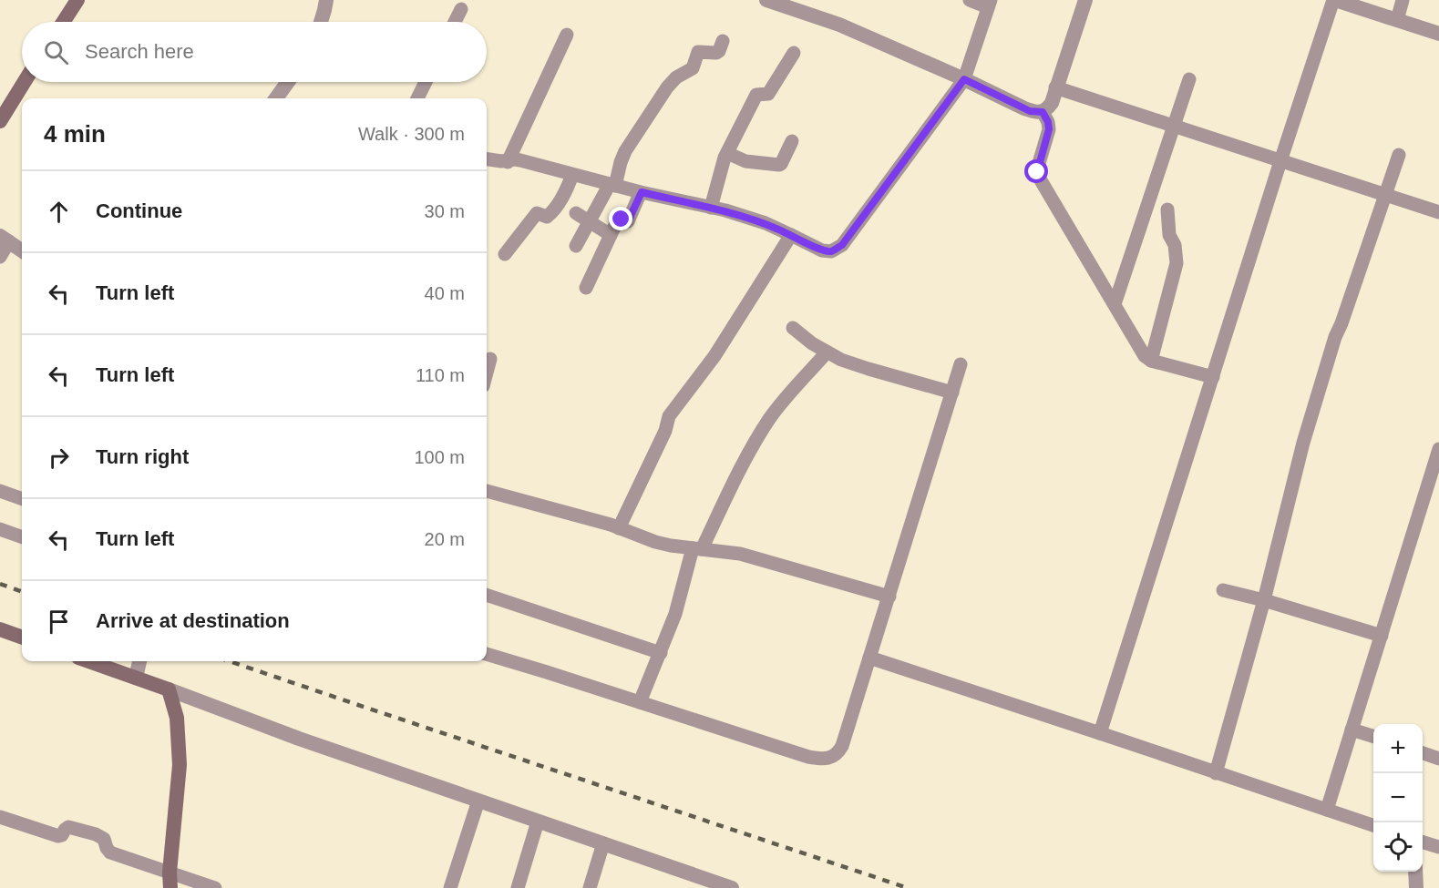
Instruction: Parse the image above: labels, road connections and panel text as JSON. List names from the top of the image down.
{
  "page": {
    "search": "Search here",
    "heading": ["4 min", "Walk · 300 m"],
    "list": [
      ["Continue", "30 m"],
      ["Turn left", "40 m"],
      ["Turn left", "110 m"],
      ["Turn right", "100 m"],
      ["Turn left", "20 m"],
      "Arrive at destination"
    ],
    "map_buttons": ["+", "−"]
  }
}
